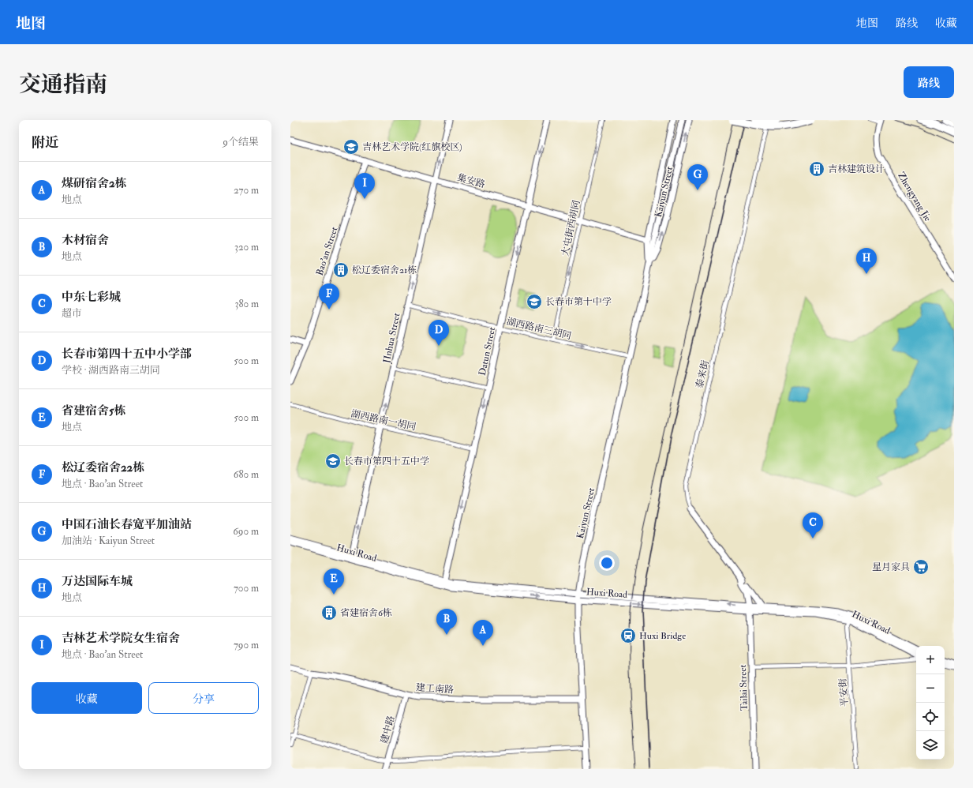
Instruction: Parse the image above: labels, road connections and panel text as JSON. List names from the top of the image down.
{
  "streets": {
    "street": [
      "集安路",
      "Kaiyun Street",
      "Zhengyang Jie",
      "大屯街西胡同",
      "Bao'an Street",
      "湖西路南三胡同",
      "JInhua Street",
      "Datun Street",
      "泰来街",
      "湖西路南一胡同",
      "Huxi Road",
      "Tailai Street",
      "建工南路",
      "平安街",
      "建中路"
    ]
  },
  "crossings": [
    ["集安路", "Kaiyun Street"],
    ["集安路", "大屯街西胡同"],
    ["集安路", "Bao'an Street"],
    ["集安路", "JInhua Street"],
    ["集安路", "Datun Street"],
    ["Kaiyun Street", "湖西路南三胡同"],
    ["Kaiyun Street", "Huxi Road"],
    ["Kaiyun Street", "建工南路"],
    ["大屯街西胡同", "湖西路南三胡同"],
    ["湖西路南三胡同", "JInhua Street"],
    ["湖西路南三胡同", "Datun Street"],
    ["JInhua Street", "湖西路南一胡同"],
    ["JInhua Street", "Huxi Road"],
    ["Datun Street", "湖西路南一胡同"],
    ["Datun Street", "Huxi Road"],
    ["泰来街", "Huxi Road"],
    ["泰来街", "Tailai Street"],
    ["Huxi Road", "Tailai Street"],
    ["Huxi Road", "平安街"],
    ["建工南路", "建中路"]
  ],
  "one_way": [
    "大屯街西胡同",
    "湖西路南三胡同",
    "JInhua Street",
    "Datun Street"
  ],
  "places": {
    "school or university": ["吉林艺术学院(红旗校区)", "长春市第十中学", "长春市第四十五中学"],
    "building": ["吉林建筑设计", "松辽委宿舍21栋", "省建宿舍6栋"],
    "supermarket": ["星月家具"],
    "station": ["Huxi Bridge"]
  },
  "page": {
    "header": "地图",
    "nav": ["地图", "路线", "收藏"],
    "title": "交通指南",
    "buttons": [
      "路线",
      ["收藏", "分享"]
    ],
    "heading": ["附近", "9个结果"],
    "list": [
      {
        "mark": "A",
        "name": "煤研宿舍2栋",
        "note": "地点",
        "value": "270 m"
      },
      {
        "mark": "B",
        "name": "木材宿舍",
        "note": "地点",
        "value": "320 m"
      },
      {
        "mark": "C",
        "name": "中东七彩城",
        "note": "超市",
        "value": "380 m"
      },
      {
        "mark": "D",
        "name": "长春市第四十五中小学部",
        "note": "学校 · 湖西路南三胡同",
        "value": "500 m"
      },
      {
        "mark": "E",
        "name": "省建宿舍5栋",
        "note": "地点",
        "value": "500 m"
      },
      {
        "mark": "F",
        "name": "松辽委宿舍22栋",
        "note": "地点 · Bao'an Street",
        "value": "680 m"
      },
      {
        "mark": "G",
        "name": "中国石油长春宽平加油站",
        "note": "加油站 · Kaiyun Street",
        "value": "690 m"
      },
      {
        "mark": "H",
        "name": "万达国际车城",
        "note": "地点",
        "value": "700 m"
      },
      {
        "mark": "I",
        "name": "吉林艺术学院女生宿舍",
        "note": "地点 · Bao'an Street",
        "value": "790 m"
      }
    ],
    "pins": [
      "G",
      "I",
      "H",
      "F",
      "D",
      "C",
      "E",
      "B",
      "A"
    ],
    "map_buttons": ["+", "−"]
  }
}
